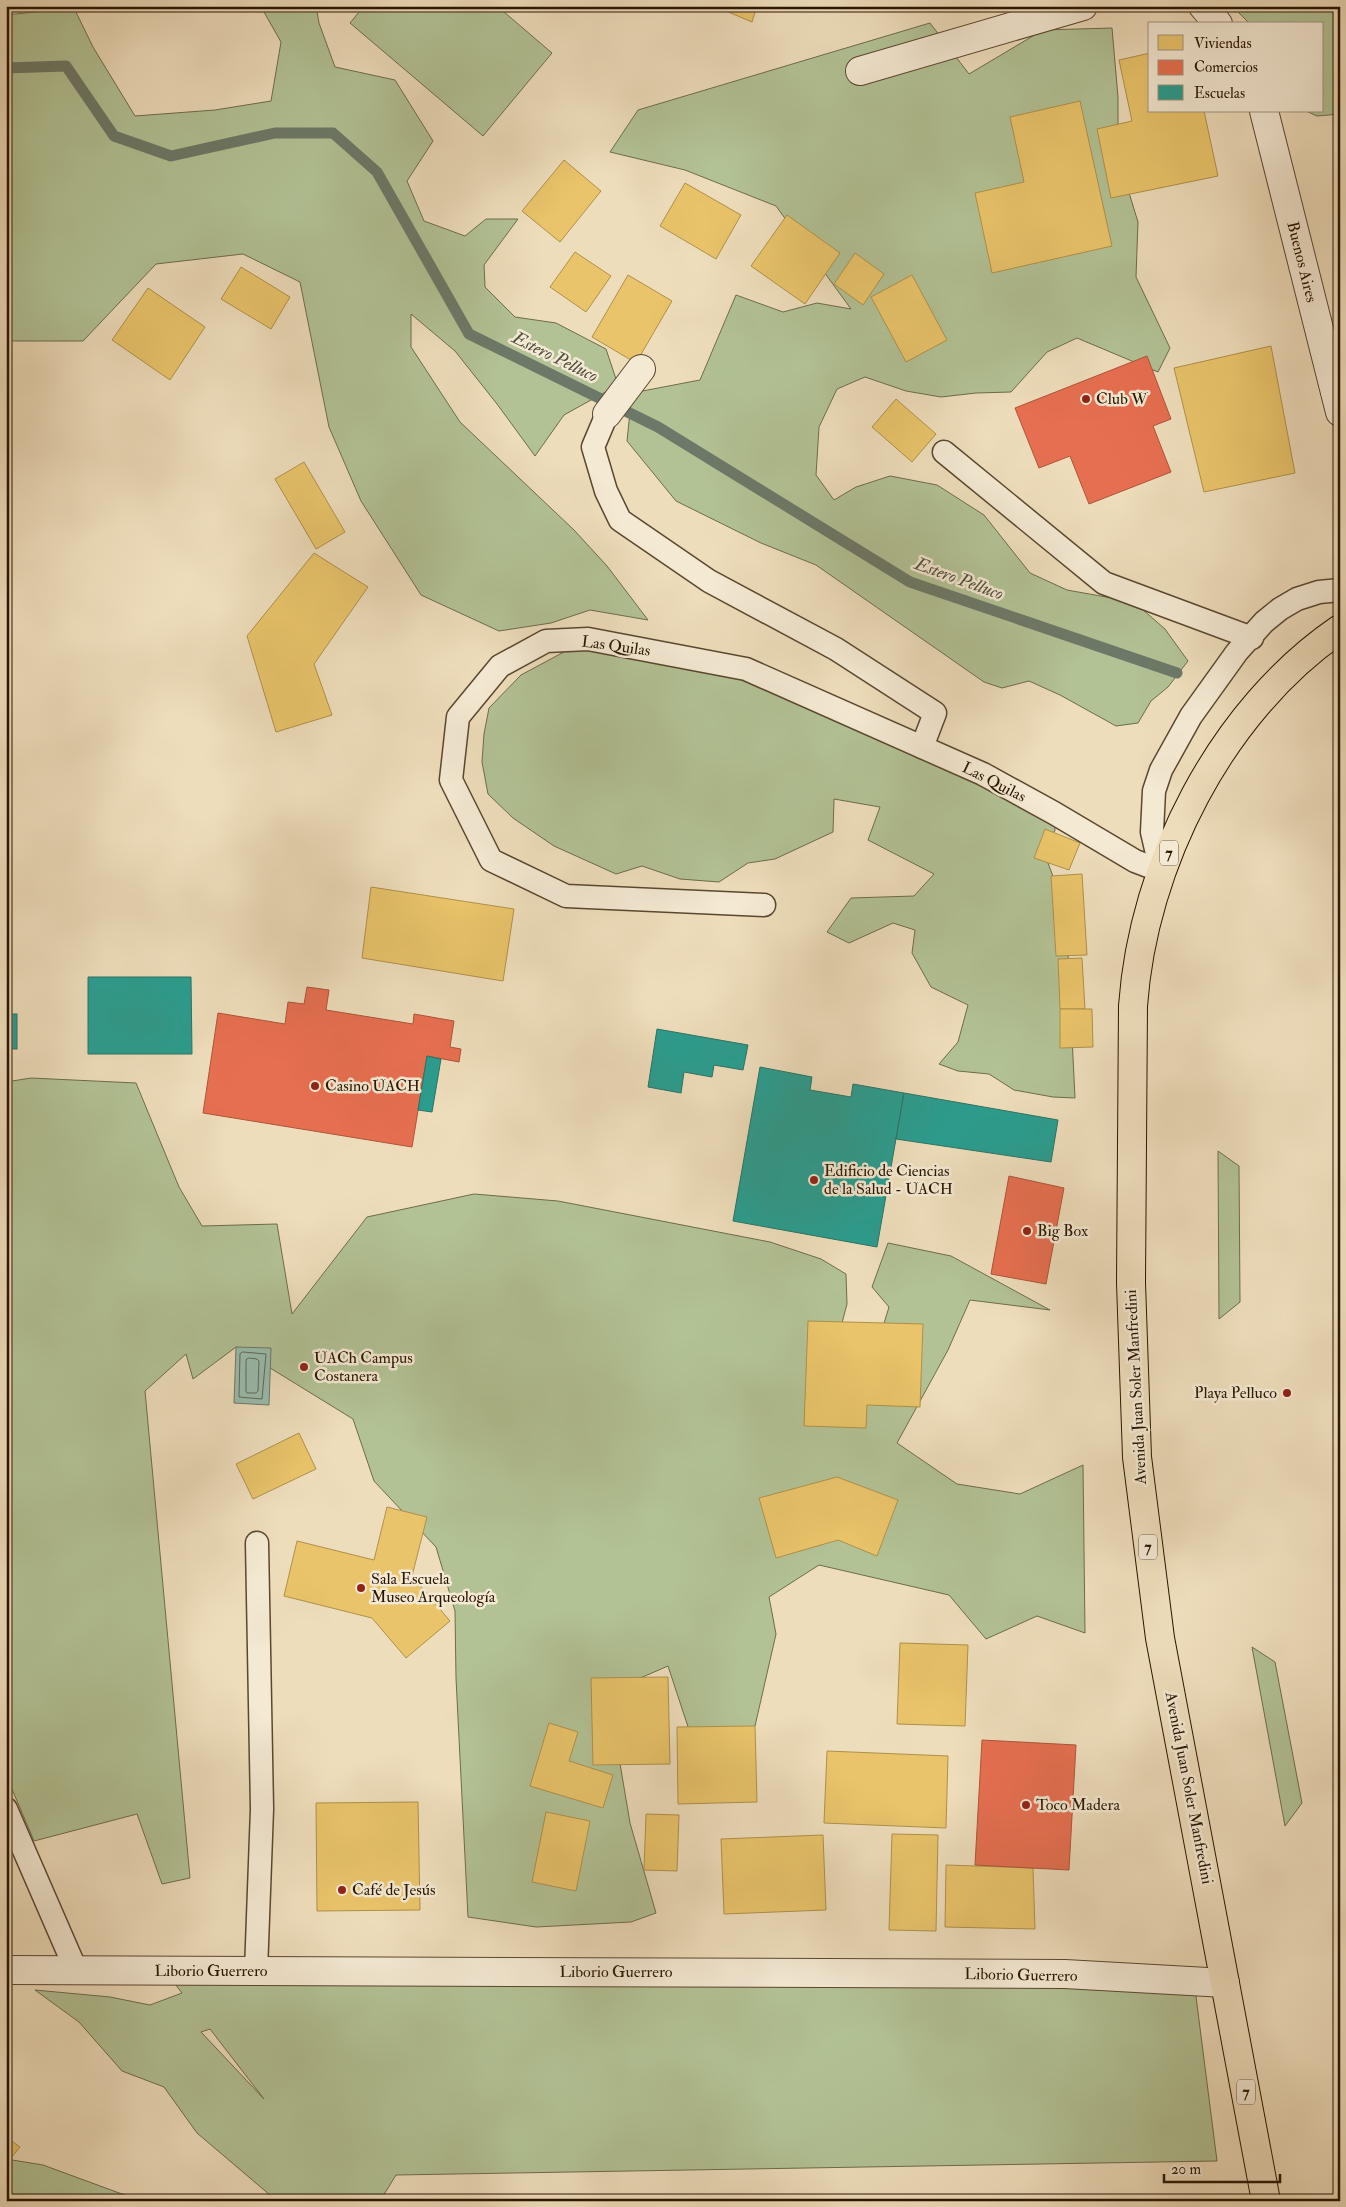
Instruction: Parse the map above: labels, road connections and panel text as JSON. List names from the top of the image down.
{
  "streets": {
    "highway": ["7", "Avenida Juan Soler Manfredini"],
    "street": ["Buenos Aires", "Liborio Guerrero"],
    "lane": ["Las Quilas"]
  },
  "crossings": [
    ["Las Quilas", "Avenida Juan Soler Manfredini"],
    ["Avenida Juan Soler Manfredini", "Liborio Guerrero"]
  ],
  "water": ["Estero Pelluco"],
  "places": [
    "Club W",
    "Casino UACH",
    "Edificio de Ciencias de la Salud - UACH",
    "Big Box",
    "UACh Campus Costanera",
    "Playa Pelluco",
    "Sala Escuela Museo Arqueología",
    "Toco Madera",
    "Café de Jesús"
  ],
  "legend": ["Viviendas", "Comercios", "Escuelas"],
  "scale_bar": "20 m"
}
